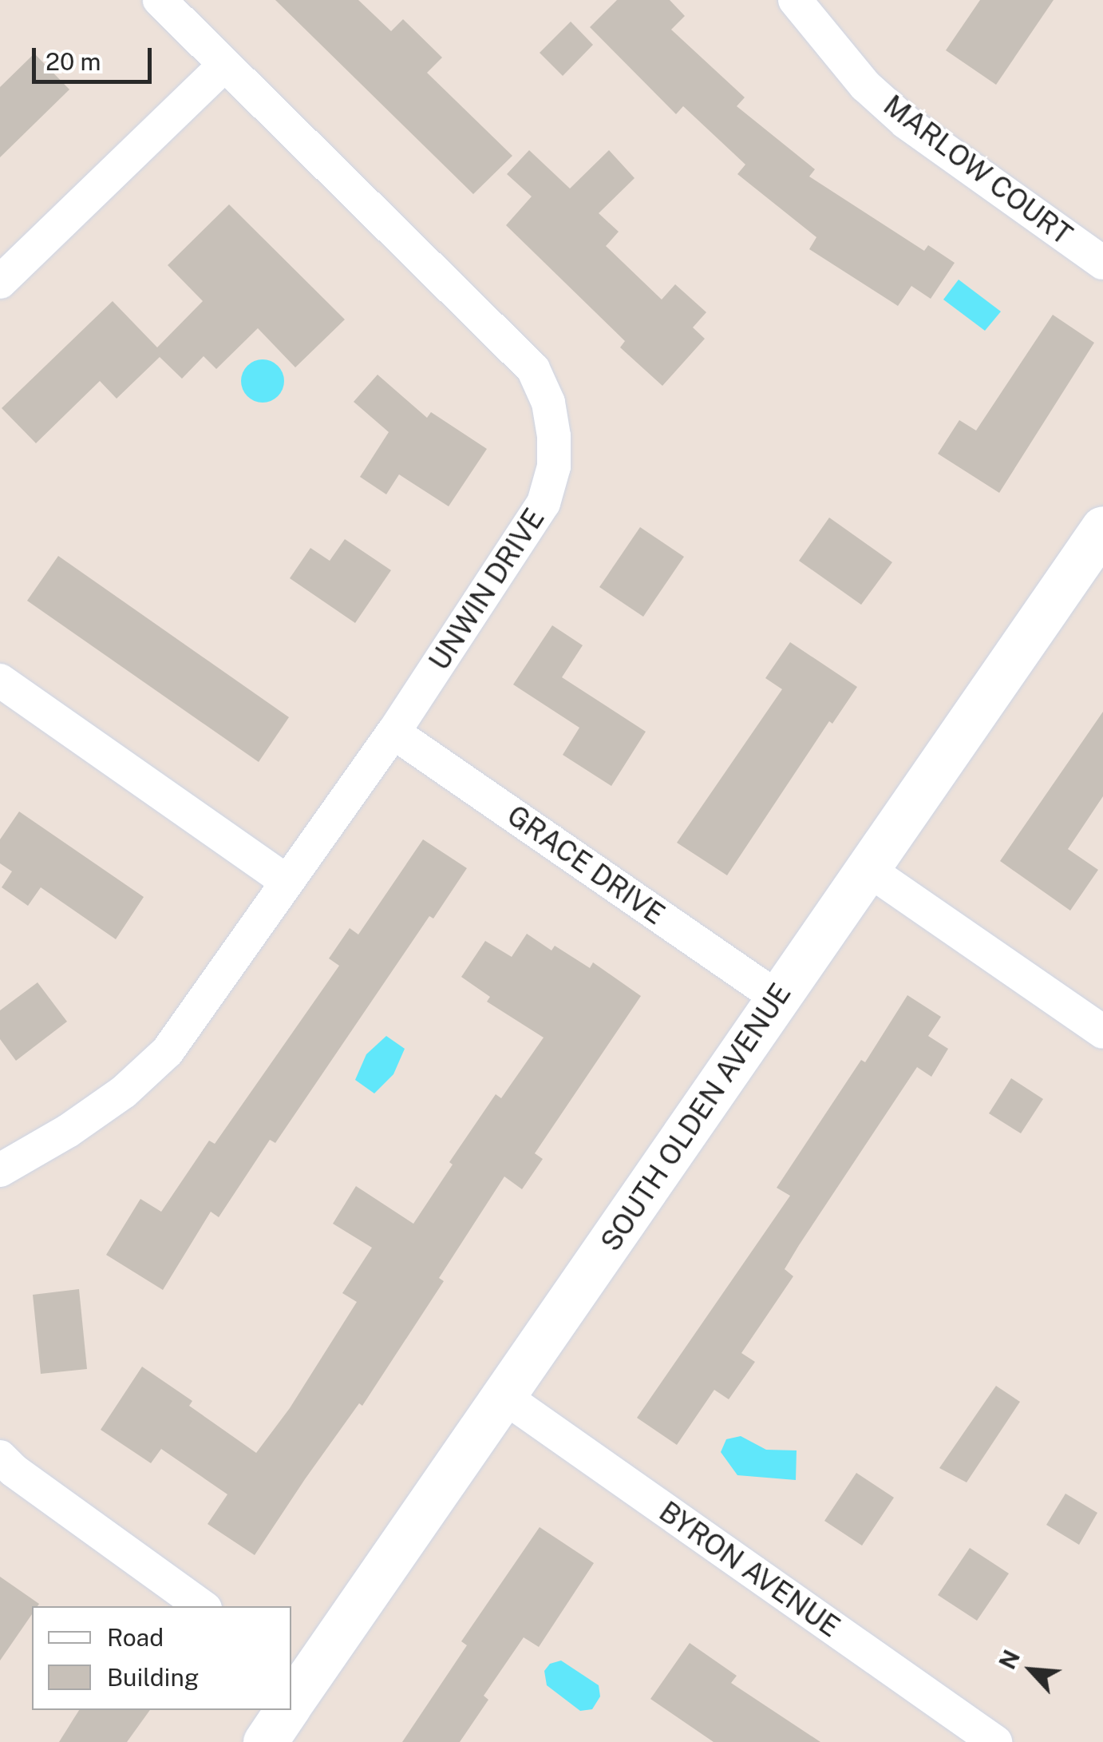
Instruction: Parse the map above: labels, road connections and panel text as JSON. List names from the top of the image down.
{
  "streets": {
    "main road": ["SOUTH OLDEN AVENUE"],
    "street": [
      "MARLOW COURT",
      "UNWIN DRIVE",
      "GRACE DRIVE",
      "BYRON AVENUE"
    ]
  },
  "crossings": [
    ["UNWIN DRIVE", "GRACE DRIVE"],
    ["GRACE DRIVE", "SOUTH OLDEN AVENUE"],
    ["SOUTH OLDEN AVENUE", "BYRON AVENUE"]
  ],
  "legend": ["Road", "Building"],
  "scale_bar": "20 m",
  "north": "top left"
}
